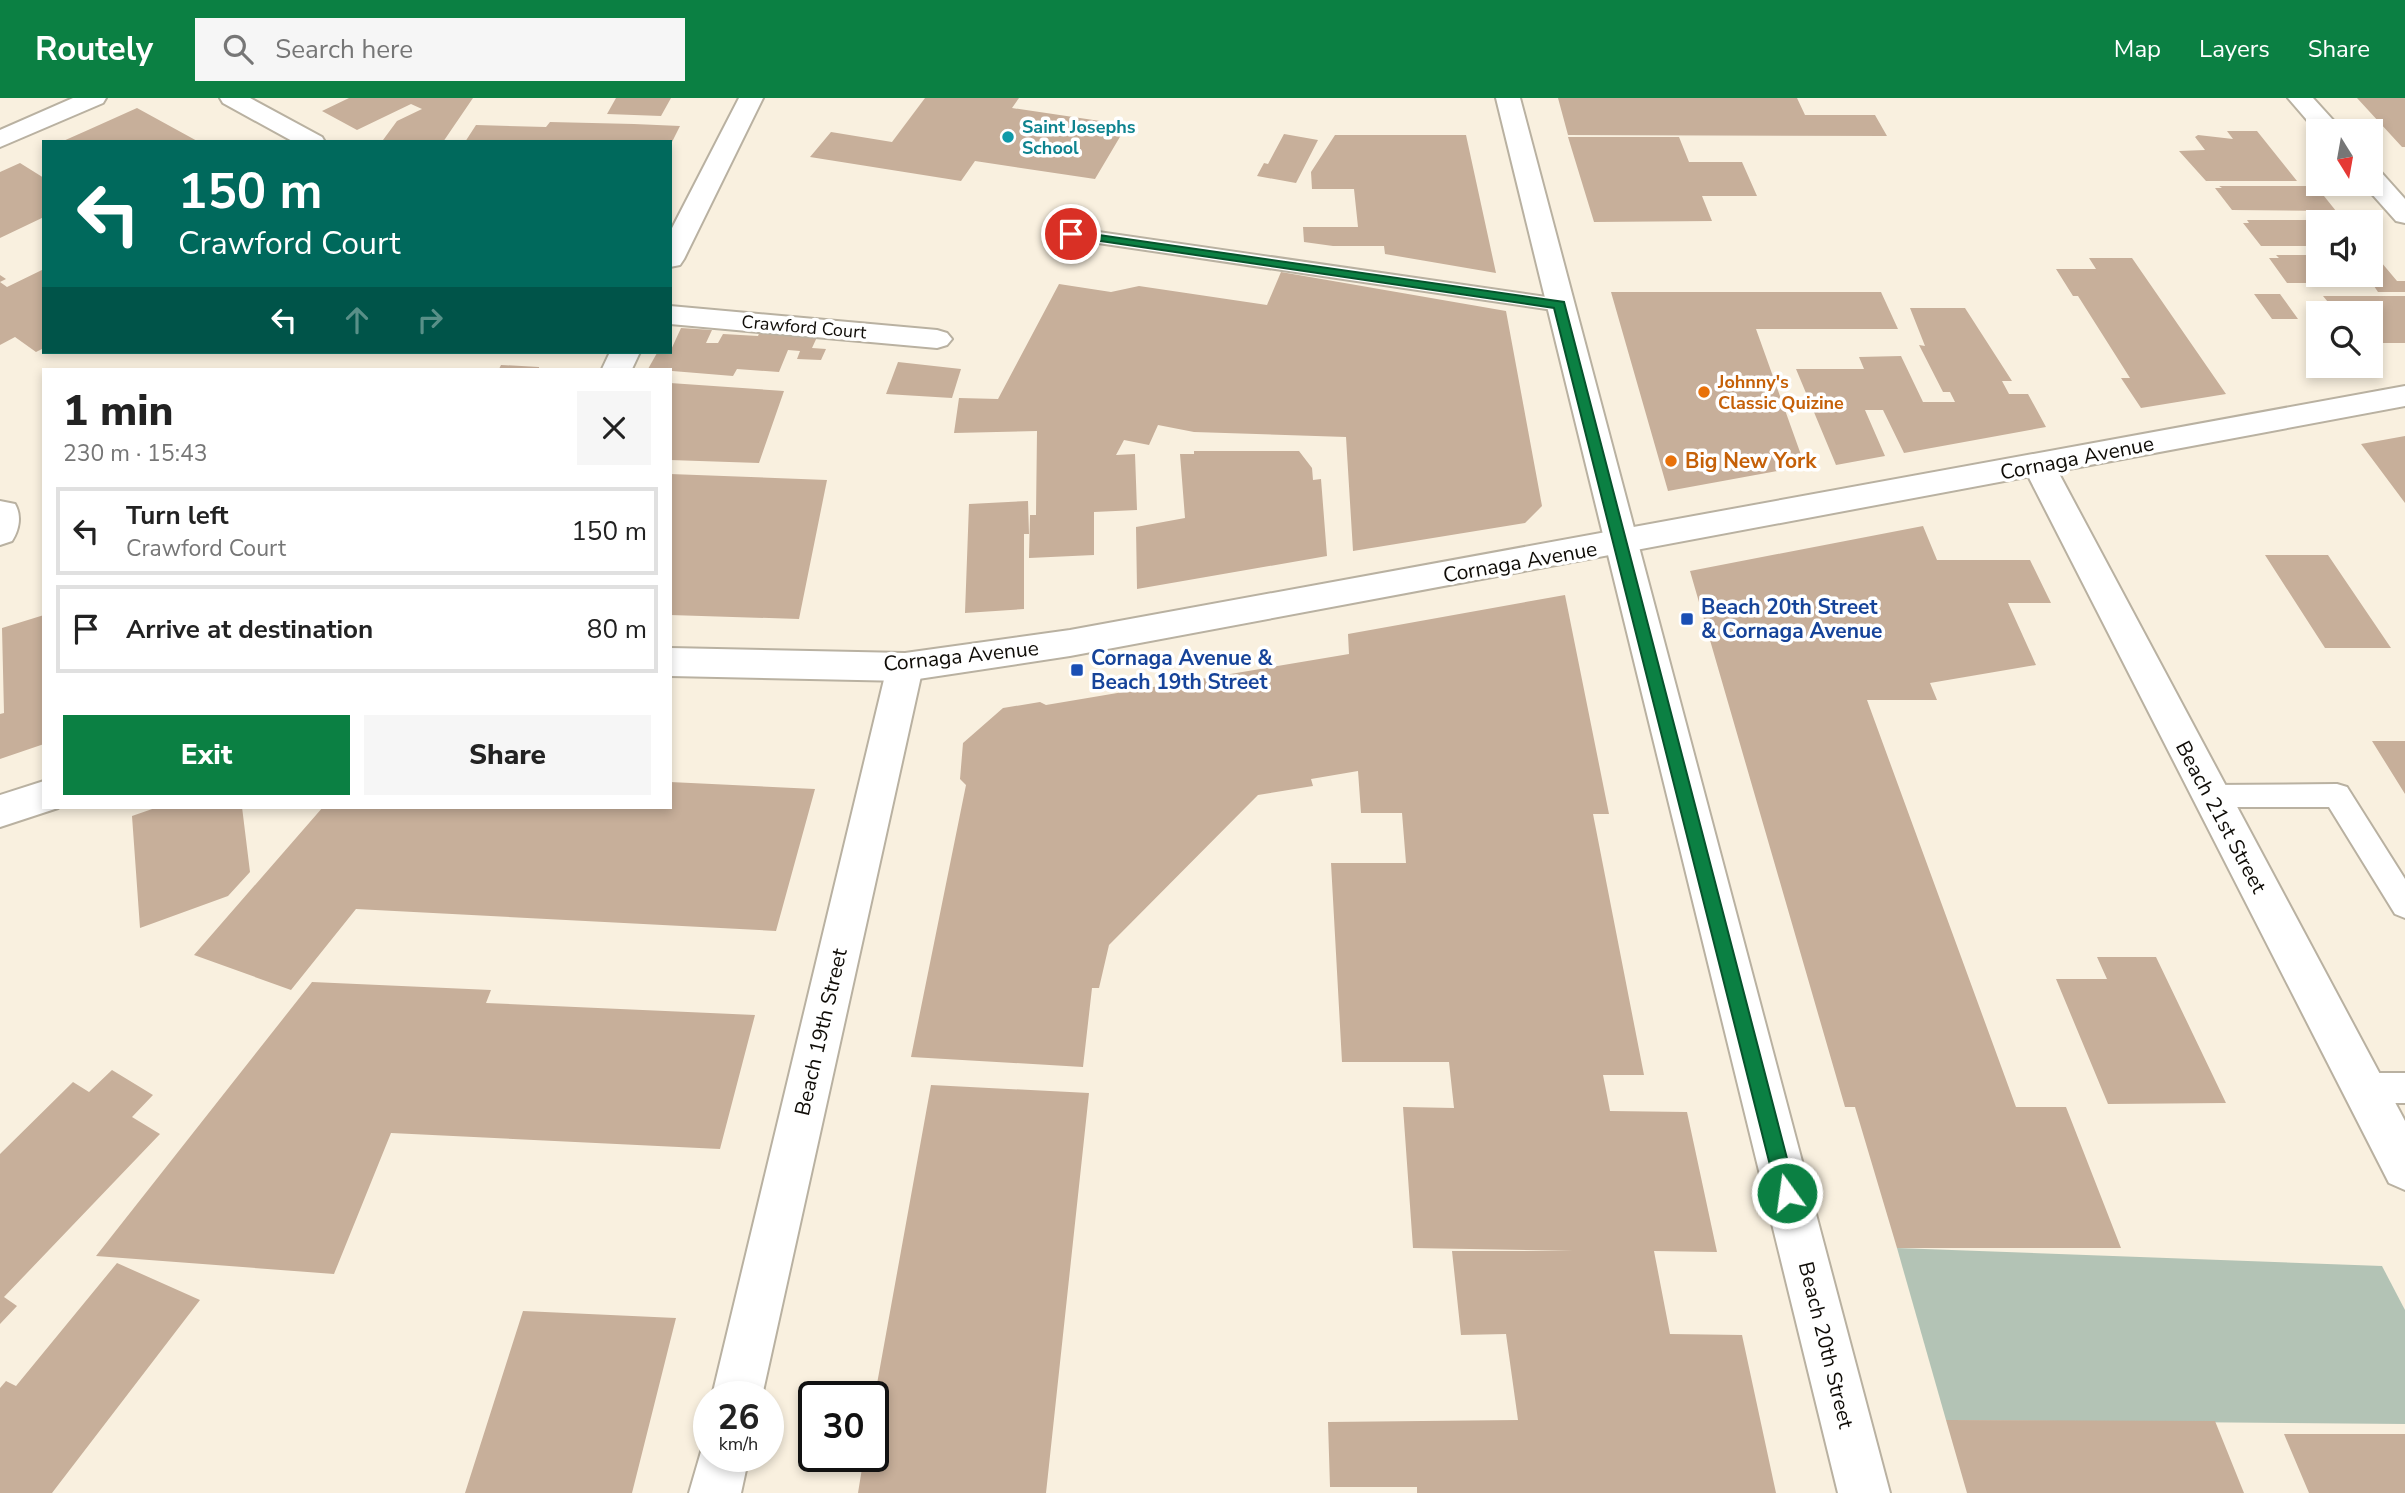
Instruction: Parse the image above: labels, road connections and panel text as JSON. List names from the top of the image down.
{
  "streets": {
    "street": [
      "Crawford Court",
      "Cornaga Avenue",
      "Beach 21st Street",
      "Beach 19th Street",
      "Beach 20th Street"
    ]
  },
  "crossings": [
    ["Cornaga Avenue", "Beach 21st Street"],
    ["Cornaga Avenue", "Beach 19th Street"],
    ["Cornaga Avenue", "Beach 20th Street"]
  ],
  "places": {
    "other": ["Saint Josephs School", "Johnny's Classic Quizine", "Big New York"],
    "transit": ["Beach 20th Street & Cornaga Avenue", "Cornaga Avenue & Beach 19th Street"]
  },
  "north": "bottom",
  "page": {
    "header": "Routely",
    "search": "Search here",
    "nav": ["Map", "Layers", "Share"],
    "turn": ["150 m", "Crawford Court"],
    "heading": ["1 min", "230 m · 15:43"],
    "list": [
      {
        "name": "Turn left",
        "note": "Crawford Court",
        "value": "150 m"
      },
      {
        "name": "Arrive at destination",
        "value": "80 m"
      }
    ],
    "buttons": ["Exit", "Share"],
    "speed": "26 km/h",
    "limit": "30"
  }
}
